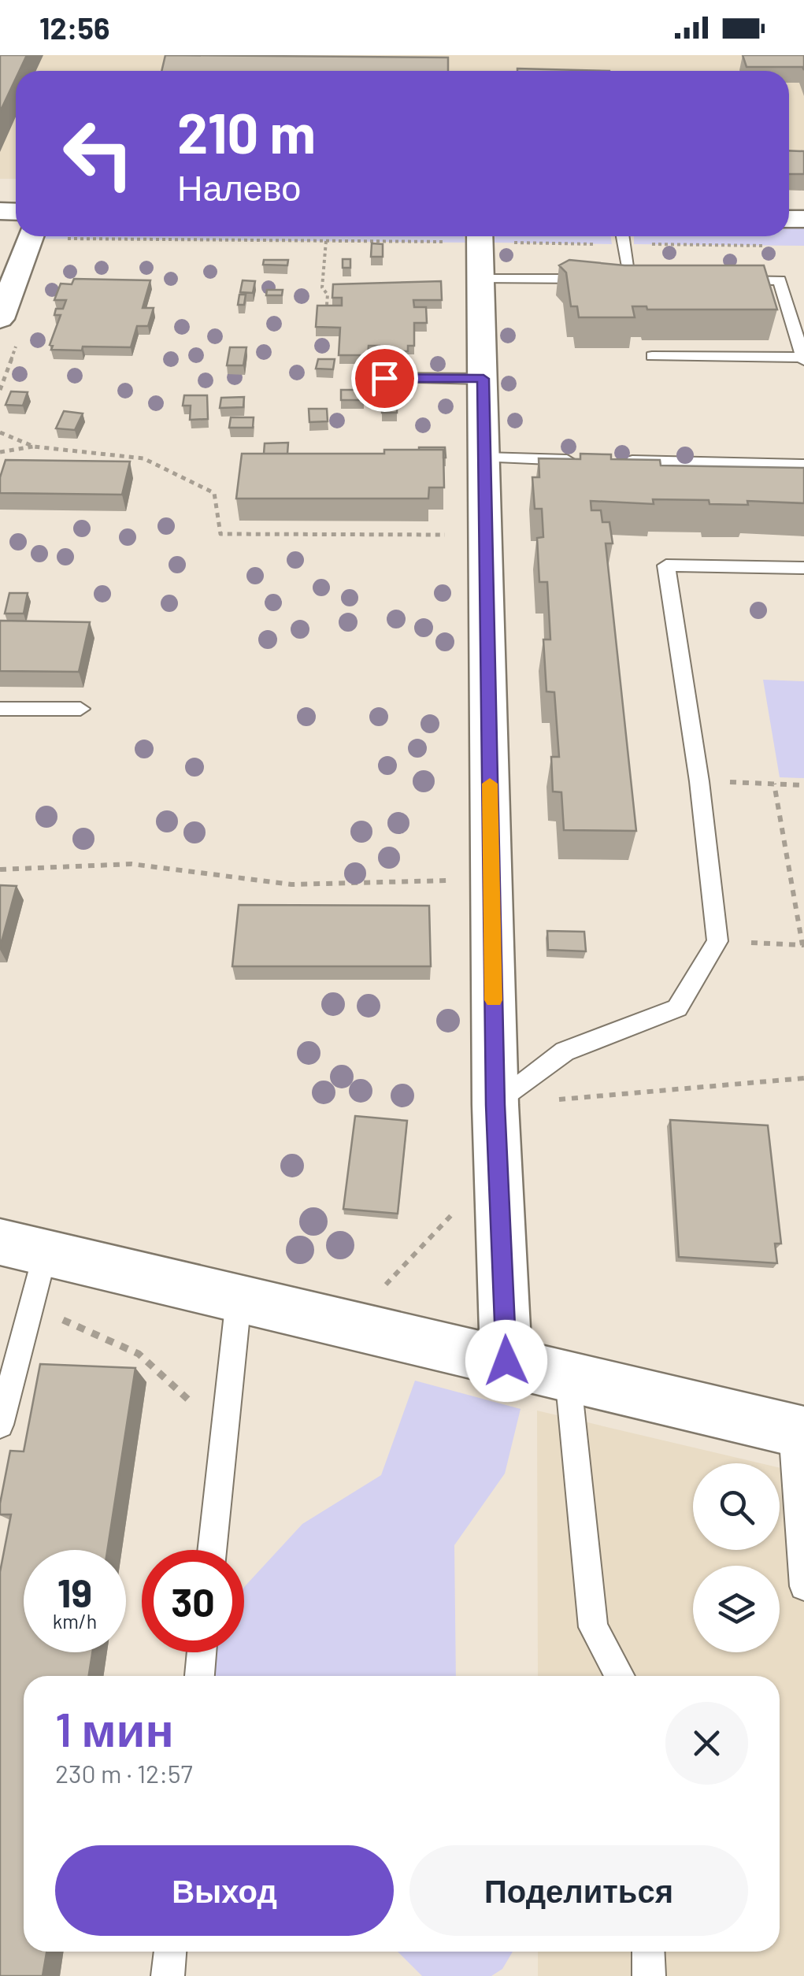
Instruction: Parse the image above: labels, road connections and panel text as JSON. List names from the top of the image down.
{
  "page": {
    "status": "12:56",
    "turn": ["210 m", "Налево"],
    "speed": "19 km/h",
    "limit": "30",
    "heading": ["1 мин", "230 m · 12:57"],
    "buttons": ["Выход", "Поделиться"]
  }
}
